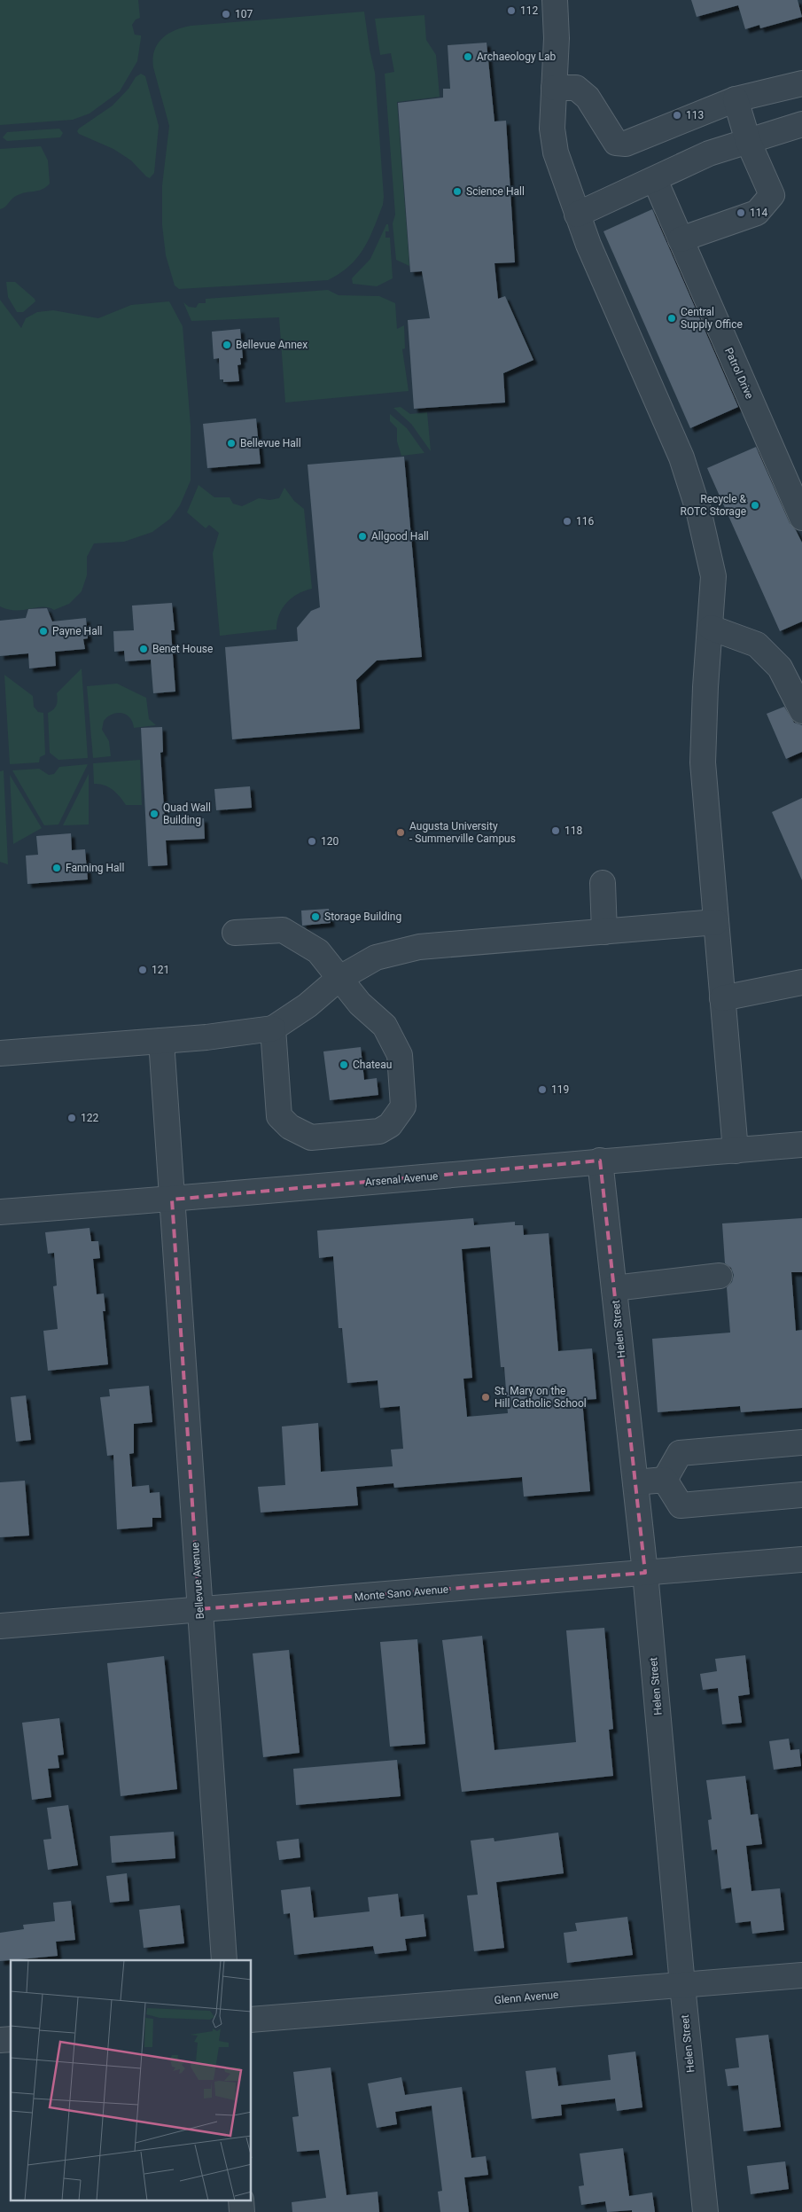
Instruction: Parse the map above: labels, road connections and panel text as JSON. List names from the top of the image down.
{
  "streets": {
    "street": [
      "Patrol Drive",
      "Arsenal Avenue",
      "Helen Street",
      "Bellevue Avenue",
      "Monte Sano Avenue",
      "Glenn Avenue"
    ]
  },
  "crossings": [
    ["Arsenal Avenue", "Helen Street"],
    ["Arsenal Avenue", "Bellevue Avenue"],
    ["Helen Street", "Monte Sano Avenue"],
    ["Helen Street", "Glenn Avenue"],
    ["Bellevue Avenue", "Monte Sano Avenue"]
  ],
  "places": [
    "112",
    "107",
    "Archaeology Lab",
    "113",
    "Science Hall",
    "114",
    "Central Supply Office",
    "Bellevue Annex",
    "Bellevue Hall",
    "Recycle & ROTC Storage",
    "116",
    "Allgood Hall",
    "Payne Hall",
    "Benet House",
    "Quad Wall Building",
    "118",
    "Augusta University - Summerville Campus",
    "120",
    "Fanning Hall",
    "Storage Building",
    "121",
    "Chateau",
    "119",
    "122",
    "St. Mary on the Hill Catholic School"
  ]
}
